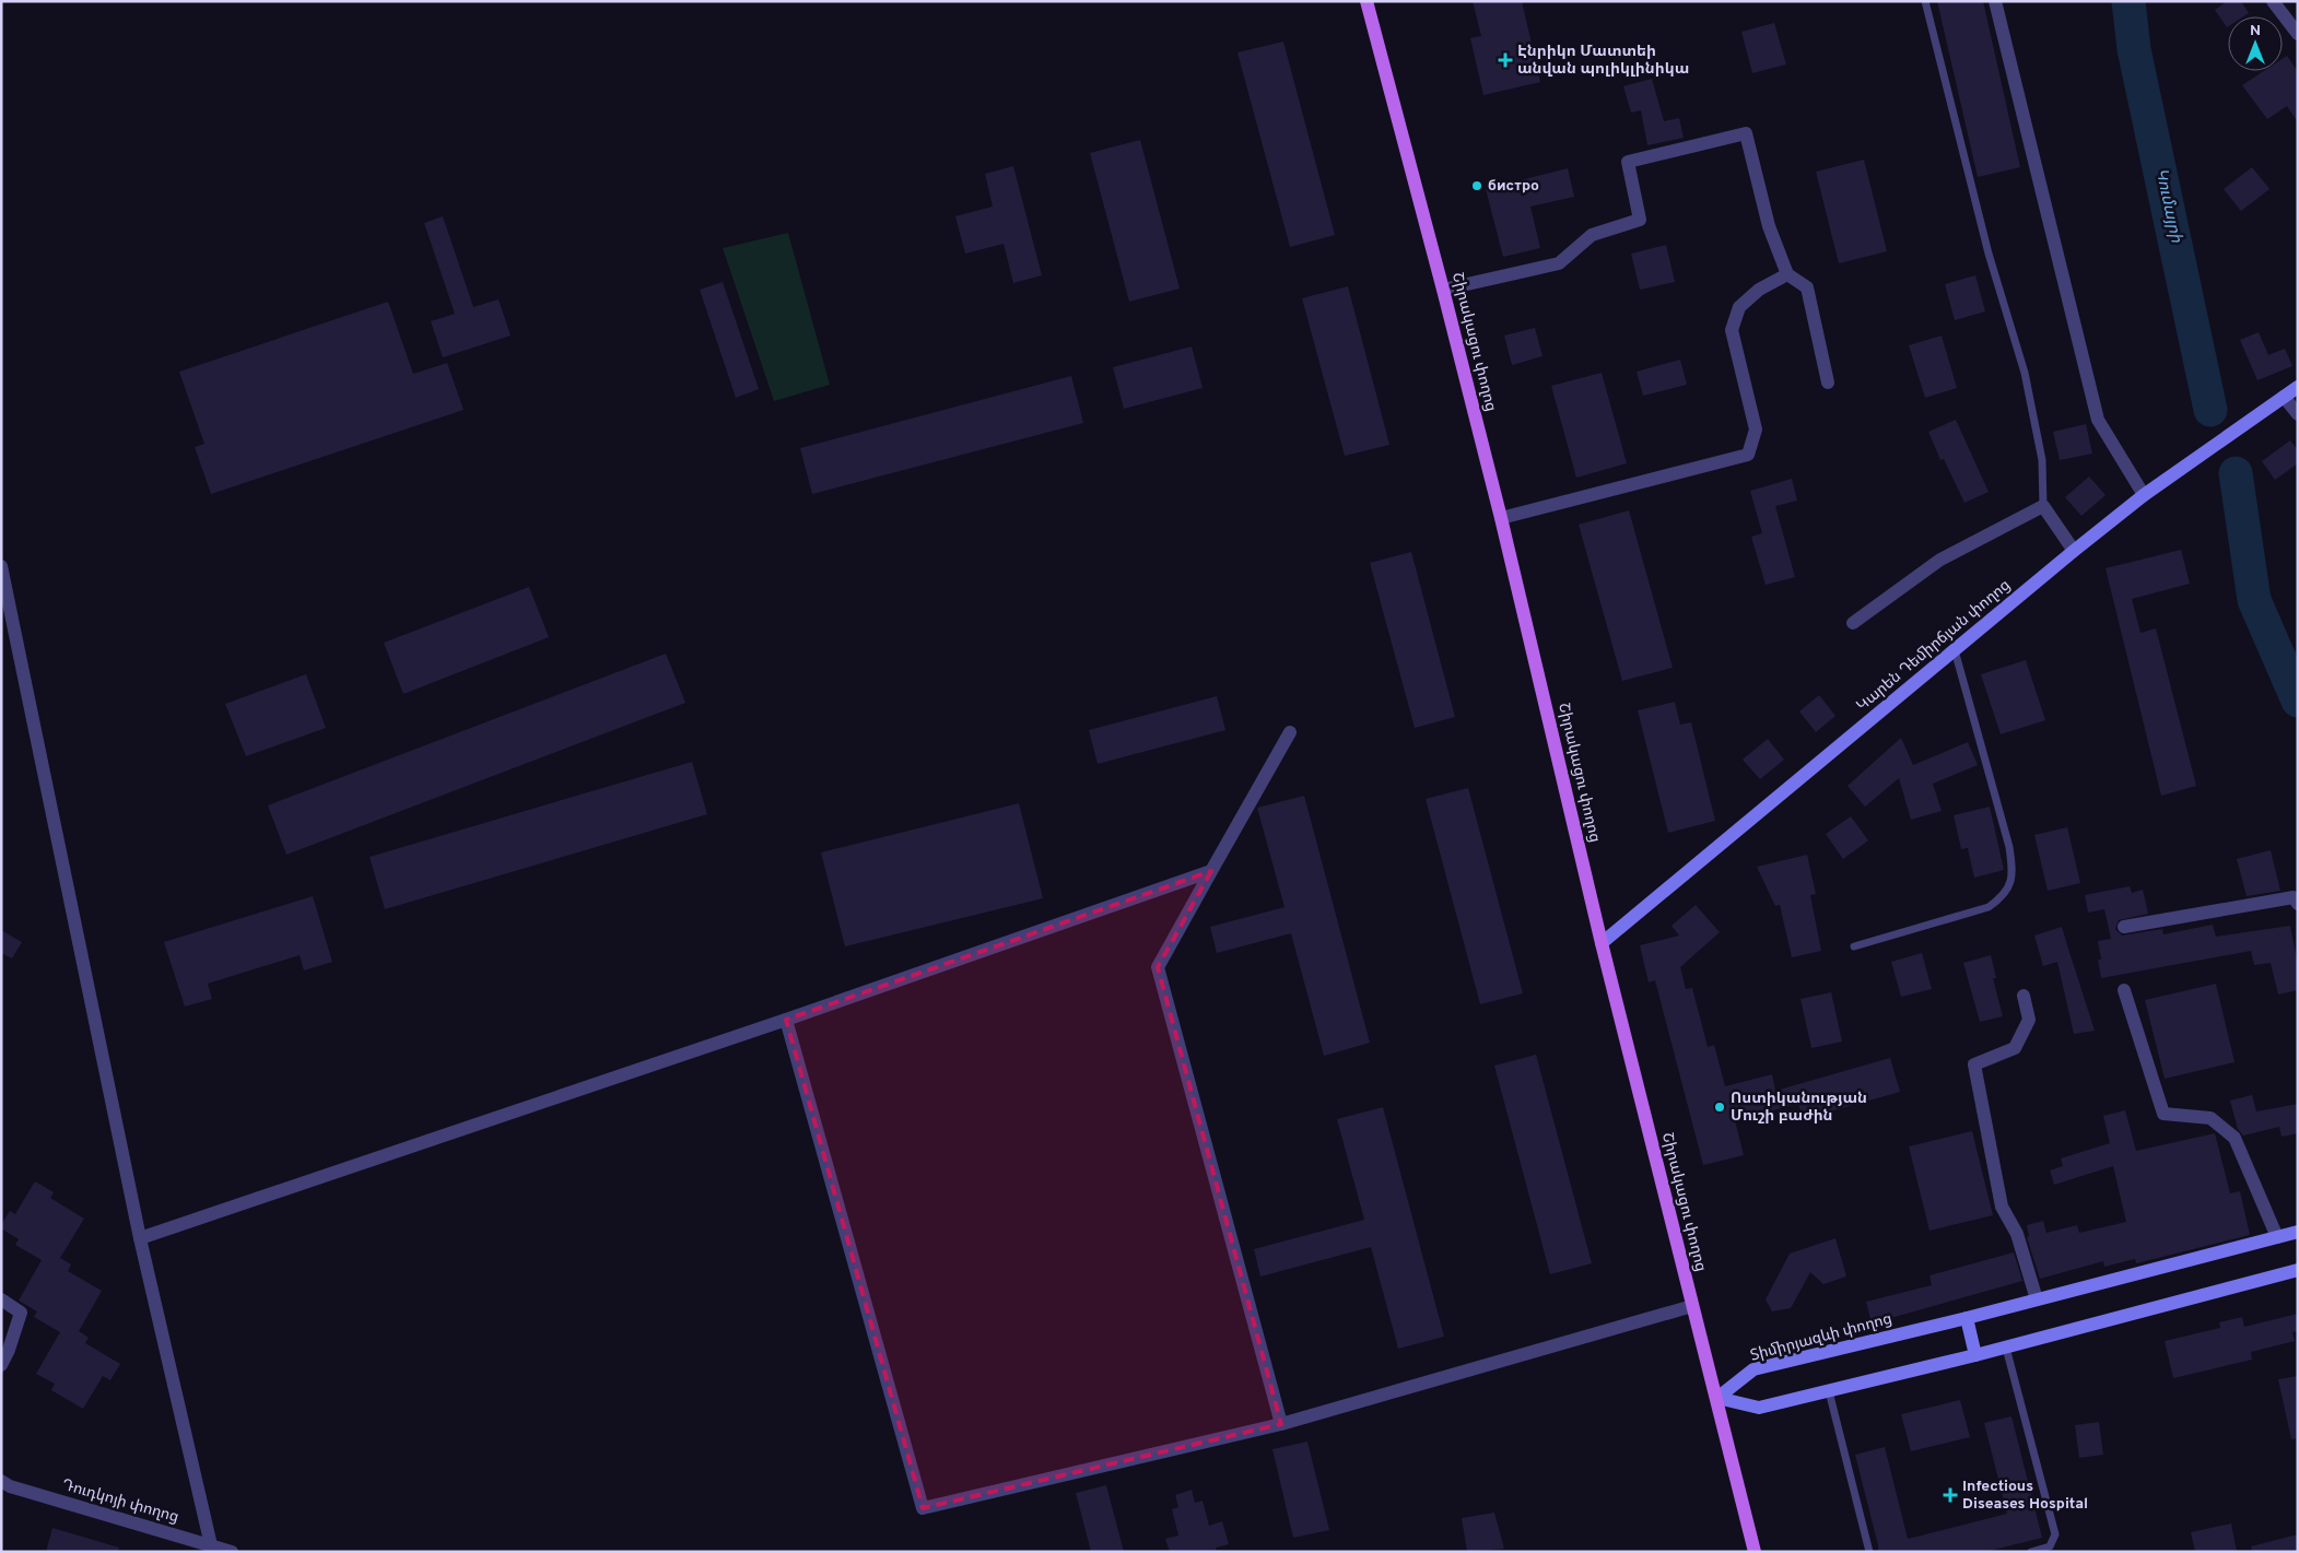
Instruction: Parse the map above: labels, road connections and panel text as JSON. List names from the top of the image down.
{
  "streets": {
    "main road": ["Շիրակացու փողոց"],
    "street": ["Կարեն Դեմիրճյան փողոց", "Տիմիրյազևի փողոց", "Դուդկոյի փողոց"]
  },
  "crossings": [
    ["Շիրակացու փողոց", "Կարեն Դեմիրճյան փողոց"],
    ["Շիրակացու փողոց", "Տիմիրյազևի փողոց"]
  ],
  "water": ["Կումայրի"],
  "places": {
    "health": ["Էնրիկո Մատտեի անվան պոլիկլինիկա", "Infectious Diseases Hospital"],
    "other": ["бистро", "Ոստիկանության Մուշի բաժին"]
  },
  "north": "top"
}
